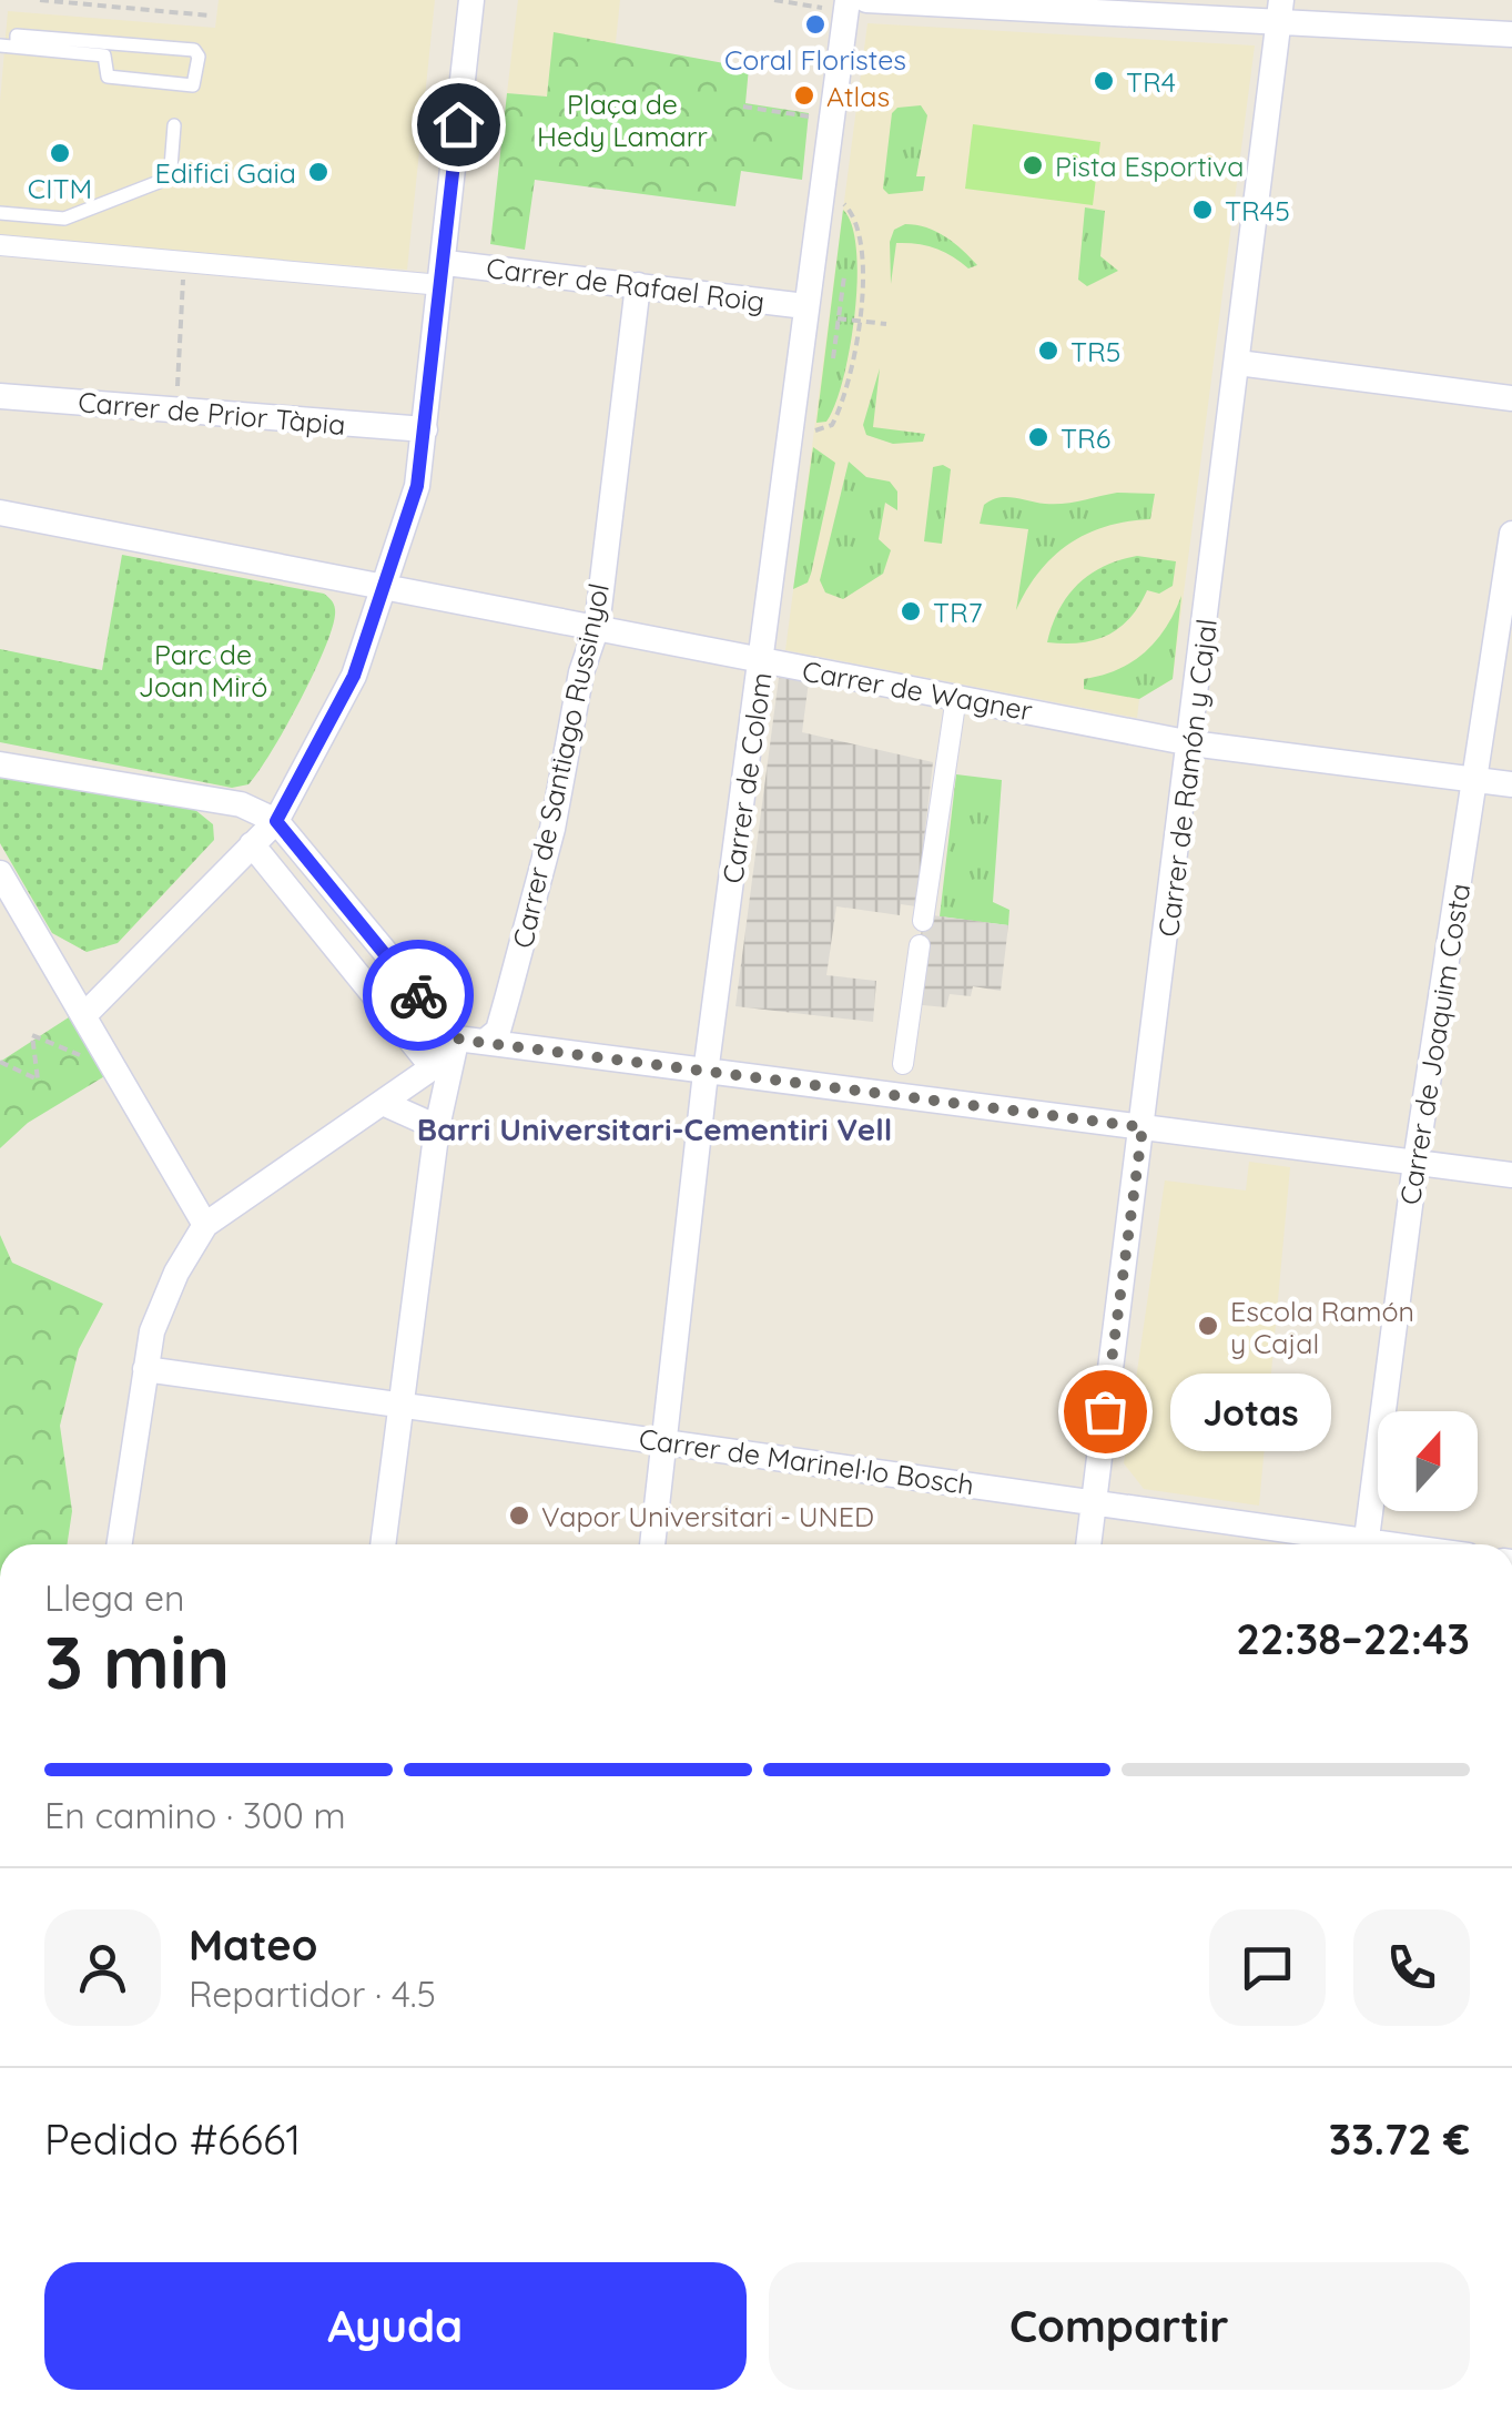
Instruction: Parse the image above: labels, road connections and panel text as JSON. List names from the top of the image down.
{
  "streets": {
    "street": [
      "Carrer de Rafael Roig",
      "Carrer de Prior Tàpia",
      "Carrer de Wagner",
      "Carrer de Santiago Russinyol",
      "Carrer de Colom",
      "Carrer de Ramón y Cajal",
      "Carrer de Joaquim Costa",
      "Carrer de Marinel·lo Bosch"
    ]
  },
  "crossings": [
    ["Carrer de Rafael Roig", "Carrer de Santiago Russinyol"],
    ["Carrer de Rafael Roig", "Carrer de Colom"],
    ["Carrer de Wagner", "Carrer de Santiago Russinyol"],
    ["Carrer de Wagner", "Carrer de Colom"],
    ["Carrer de Wagner", "Carrer de Ramón y Cajal"],
    ["Carrer de Wagner", "Carrer de Joaquim Costa"],
    ["Carrer de Colom", "Carrer de Marinel·lo Bosch"],
    ["Carrer de Ramón y Cajal", "Carrer de Marinel·lo Bosch"]
  ],
  "districts": ["Barri Universitari-Cementiri Vell"],
  "parks": ["Plaça de Hedy Lamarr", "Parc de Joan Miró"],
  "places": [
    "Coral Floristes",
    "TR4",
    "Atlas",
    "CITM",
    "Pista Esportiva",
    "Edifici Gaia",
    "TR45",
    "TR5",
    "TR6",
    "TR7",
    "Escola Ramón y Cajal",
    "Jotas",
    "Vapor Universitari - UNED"
  ],
  "north": "top",
  "page": {
    "bubble": "Jotas",
    "heading": ["3 min", "Llega en", "22:38–22:43"],
    "panel": [
      "Mateo",
      "Repartidor · 4.5",
      "Pedido #6661",
      "33.72 €"
    ],
    "bar": "En camino · 300 m",
    "buttons": ["Ayuda", "Compartir"]
  }
}
